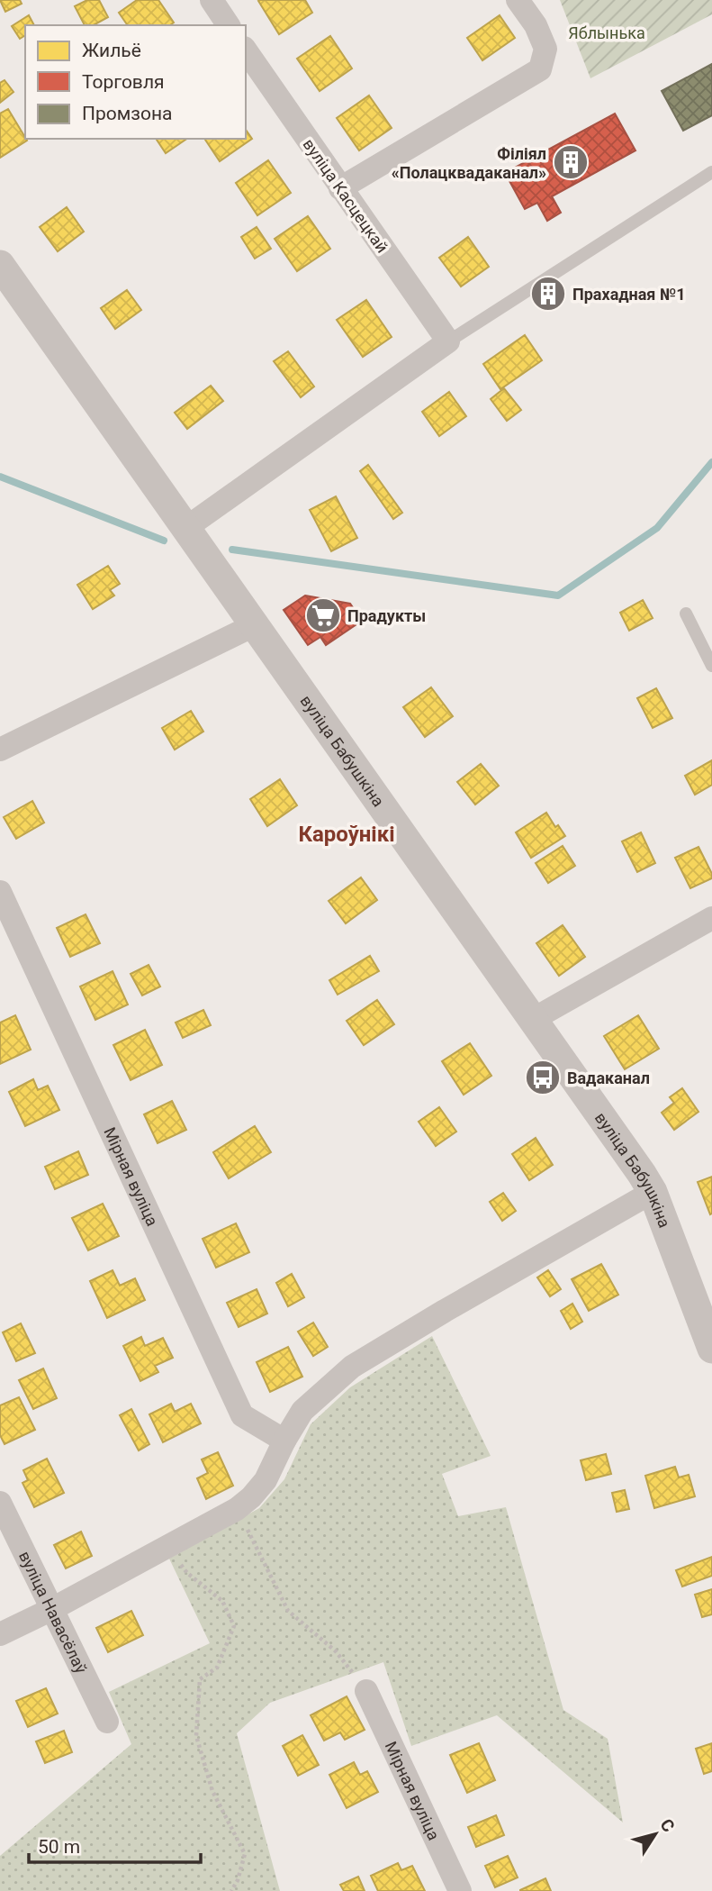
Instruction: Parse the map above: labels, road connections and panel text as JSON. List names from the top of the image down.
{
  "streets": {
    "street": [
      "вуліца Касцецкай",
      "вуліца Бабушкіна",
      "Мірная вуліца",
      "вуліца Навасёлаў"
    ]
  },
  "districts": ["Кароўнікі"],
  "parks": ["Яблынька"],
  "places": {
    "building": ["Філіял «Полацквадаканал»", "Прахадная №1"],
    "supermarket": ["Прадукты"],
    "bus stop": ["Вадаканал"]
  },
  "legend": ["Жильё", "Торговля", "Промзона"],
  "scale_bar": "50 m",
  "north": "top right"
}
